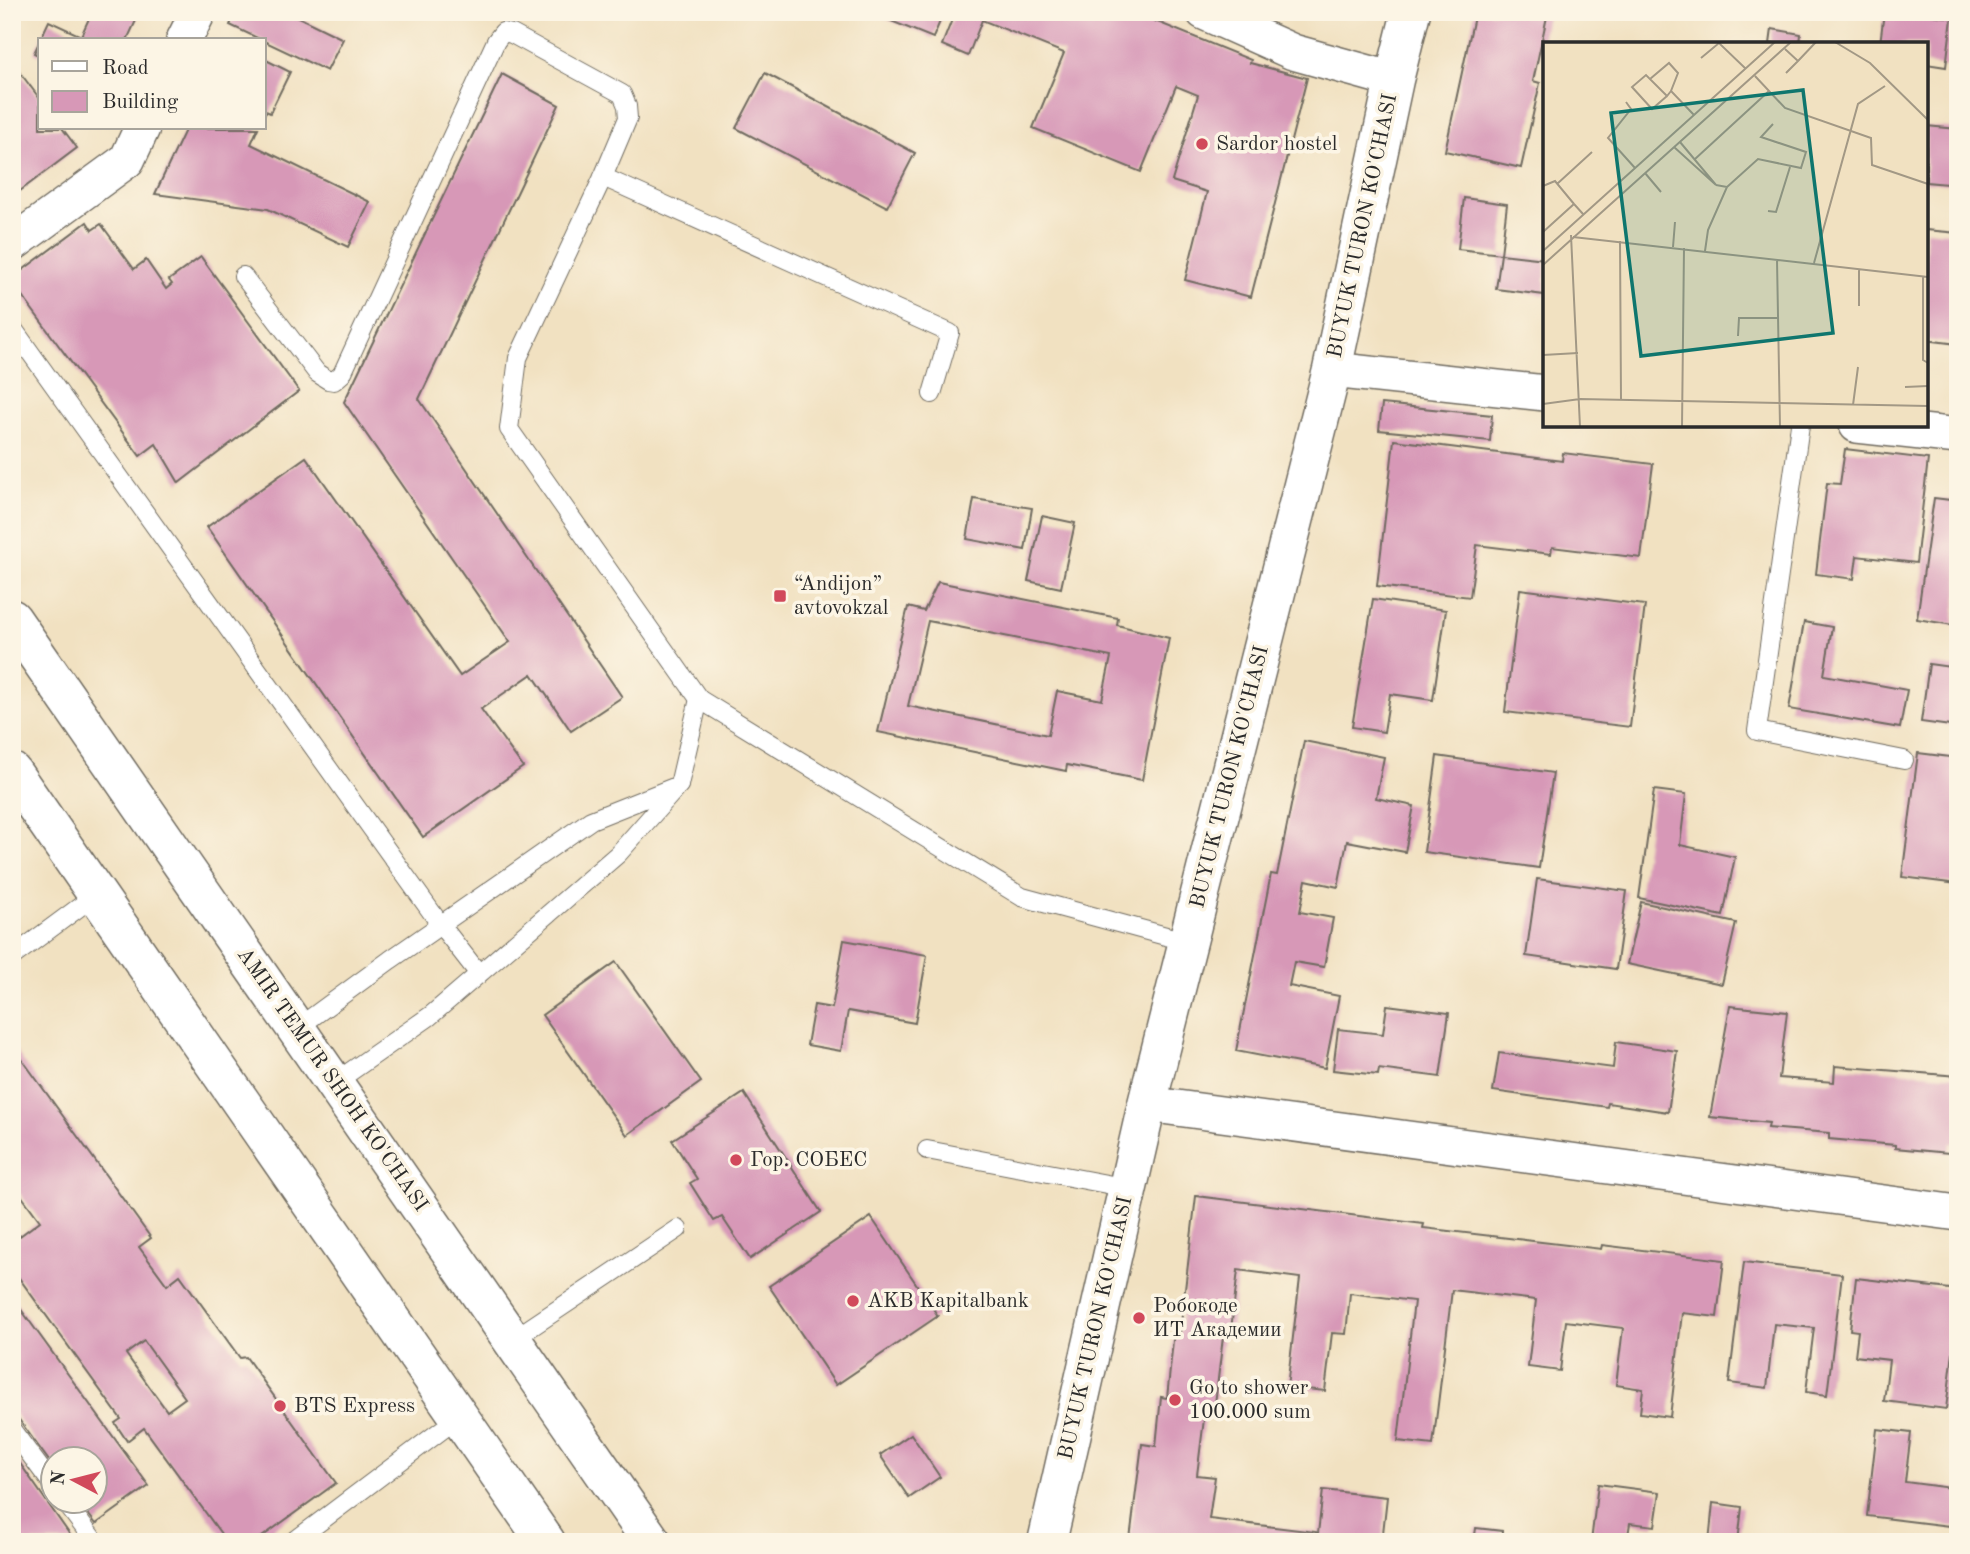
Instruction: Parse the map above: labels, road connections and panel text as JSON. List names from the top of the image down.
{
  "streets": {
    "main road": ["BUYUK TURON KO'CHASI", "AMIR TEMUR SHOH KO'CHASI"]
  },
  "places": {
    "other": [
      "Sardor hostel",
      "Гор. СОБЕС",
      "AKB Kapitalbank",
      "Робокоде ИТ Академии",
      "Go to shower 100.000 sum",
      "BTS Express"
    ],
    "transit": ["“Andijon” avtovokzal"]
  },
  "legend": ["Road", "Building"],
  "north": "left"
}
